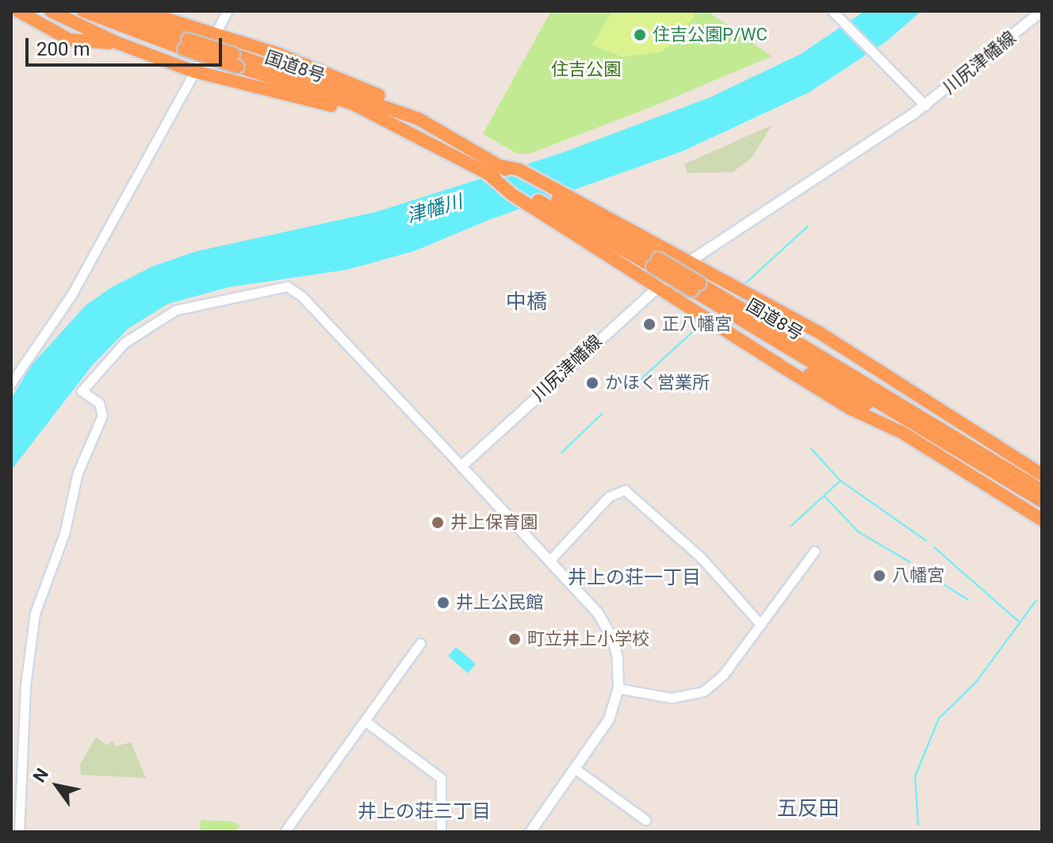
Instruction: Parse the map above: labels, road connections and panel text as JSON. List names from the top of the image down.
{
  "streets": {
    "highway": ["国道8号"],
    "main road": ["川尻津幡線"]
  },
  "districts": [
    "中橋",
    "井上の荘一丁目",
    "五反田",
    "井上の荘三丁目"
  ],
  "water": ["津幡川"],
  "parks": ["住吉公園"],
  "places": [
    "住吉公園P/WC",
    "正八幡宮",
    "かほく営業所",
    "井上保育園",
    "八幡宮",
    "井上公民館",
    "町立井上小学校"
  ],
  "scale_bar": "200 m",
  "north": "top left"
}
